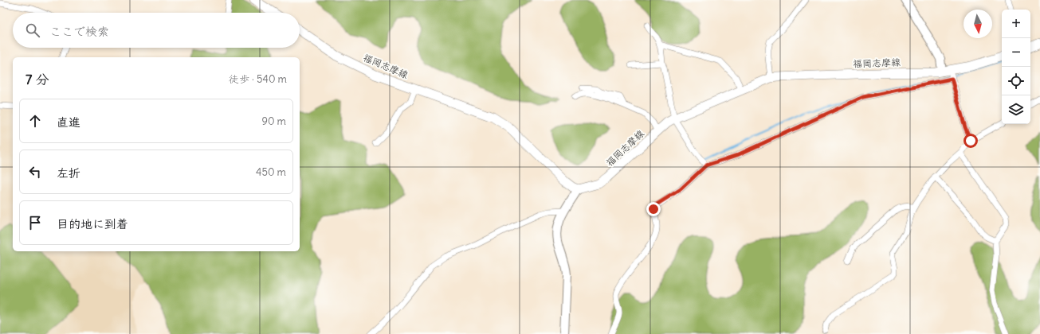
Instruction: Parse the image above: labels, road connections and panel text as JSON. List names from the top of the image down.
{
  "streets": {
    "main road": ["福岡志摩線"]
  },
  "north": "bottom",
  "page": {
    "map_buttons": ["+", "−"],
    "search": "ここで検索",
    "heading": ["7 分", "徒歩 · 540 m"],
    "list": [
      ["直進", "90 m"],
      ["左折", "450 m"],
      "目的地に到着"
    ]
  }
}
